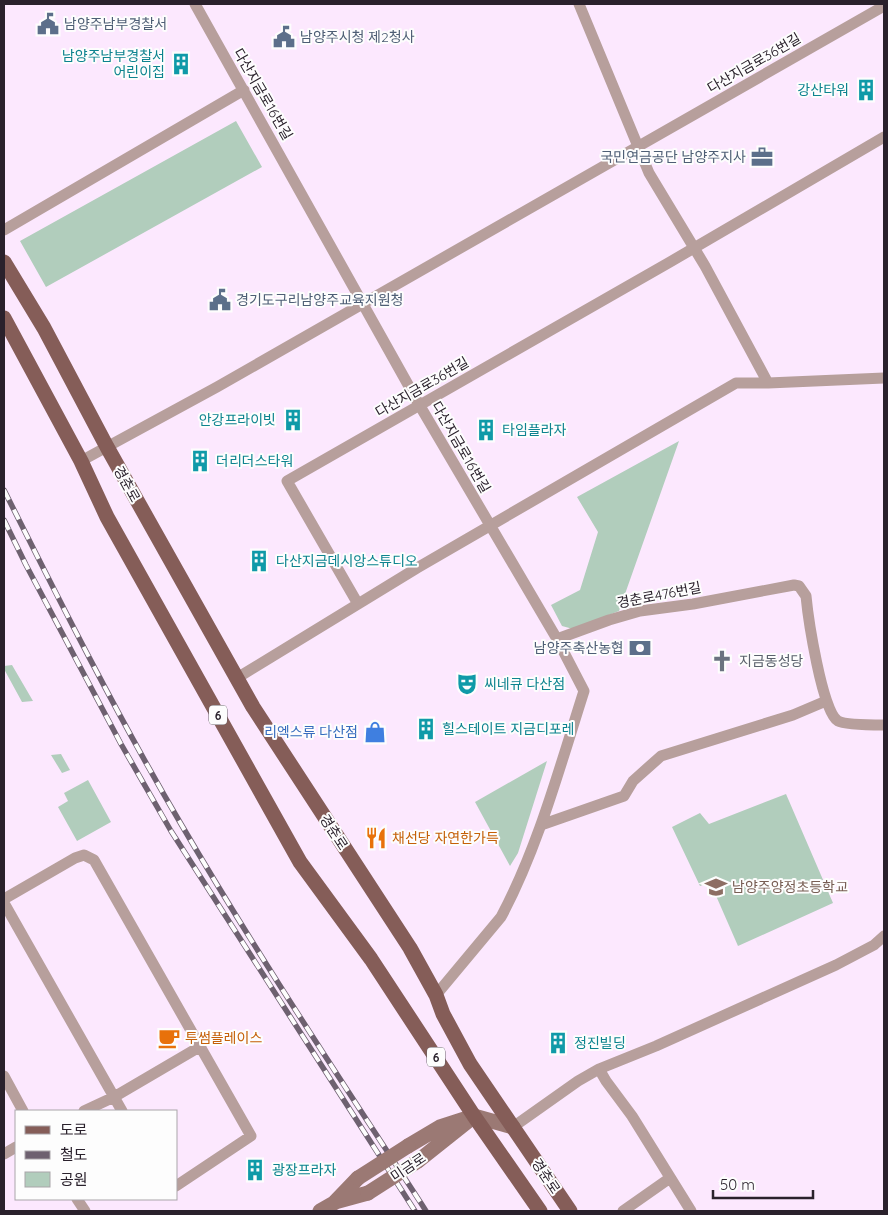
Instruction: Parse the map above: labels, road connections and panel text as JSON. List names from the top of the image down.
{
  "streets": {
    "main road": ["경춘로", "6"],
    "street": [
      "다산지금로36번길",
      "다산지금로16번길",
      "경춘로476번길",
      "미금로"
    ]
  },
  "crossings": [
    ["다산지금로36번길", "다산지금로16번길"],
    ["다산지금로16번길", "경춘로476번길"],
    ["경춘로", "미금로"]
  ],
  "places": {
    "public building": ["남양주남부경찰서", "남양주시청 제2청사", "경기도구리남양주교육지원청"],
    "building": [
      "남양주남부경찰서 어린이집",
      "강산타워",
      "안강프라이빗",
      "타임플라자",
      "더리더스타워",
      "다산지금데시앙스튜디오",
      "힐스테이트 지금디포레",
      "정진빌딩",
      "광장프라자"
    ],
    "office": ["국민연금공단 남양주지사"],
    "bank": ["남양주축산농협"],
    "church": ["지금동성당"],
    "theatre": ["씨네큐 다산점"],
    "shop": ["리엑스류 다산점"],
    "restaurant": ["채선당 자연한가득"],
    "school or university": ["남양주양정초등학교"],
    "cafe": ["투썸플레이스"]
  },
  "legend": ["도로", "철도", "공원"],
  "scale_bar": "50 m"
}
